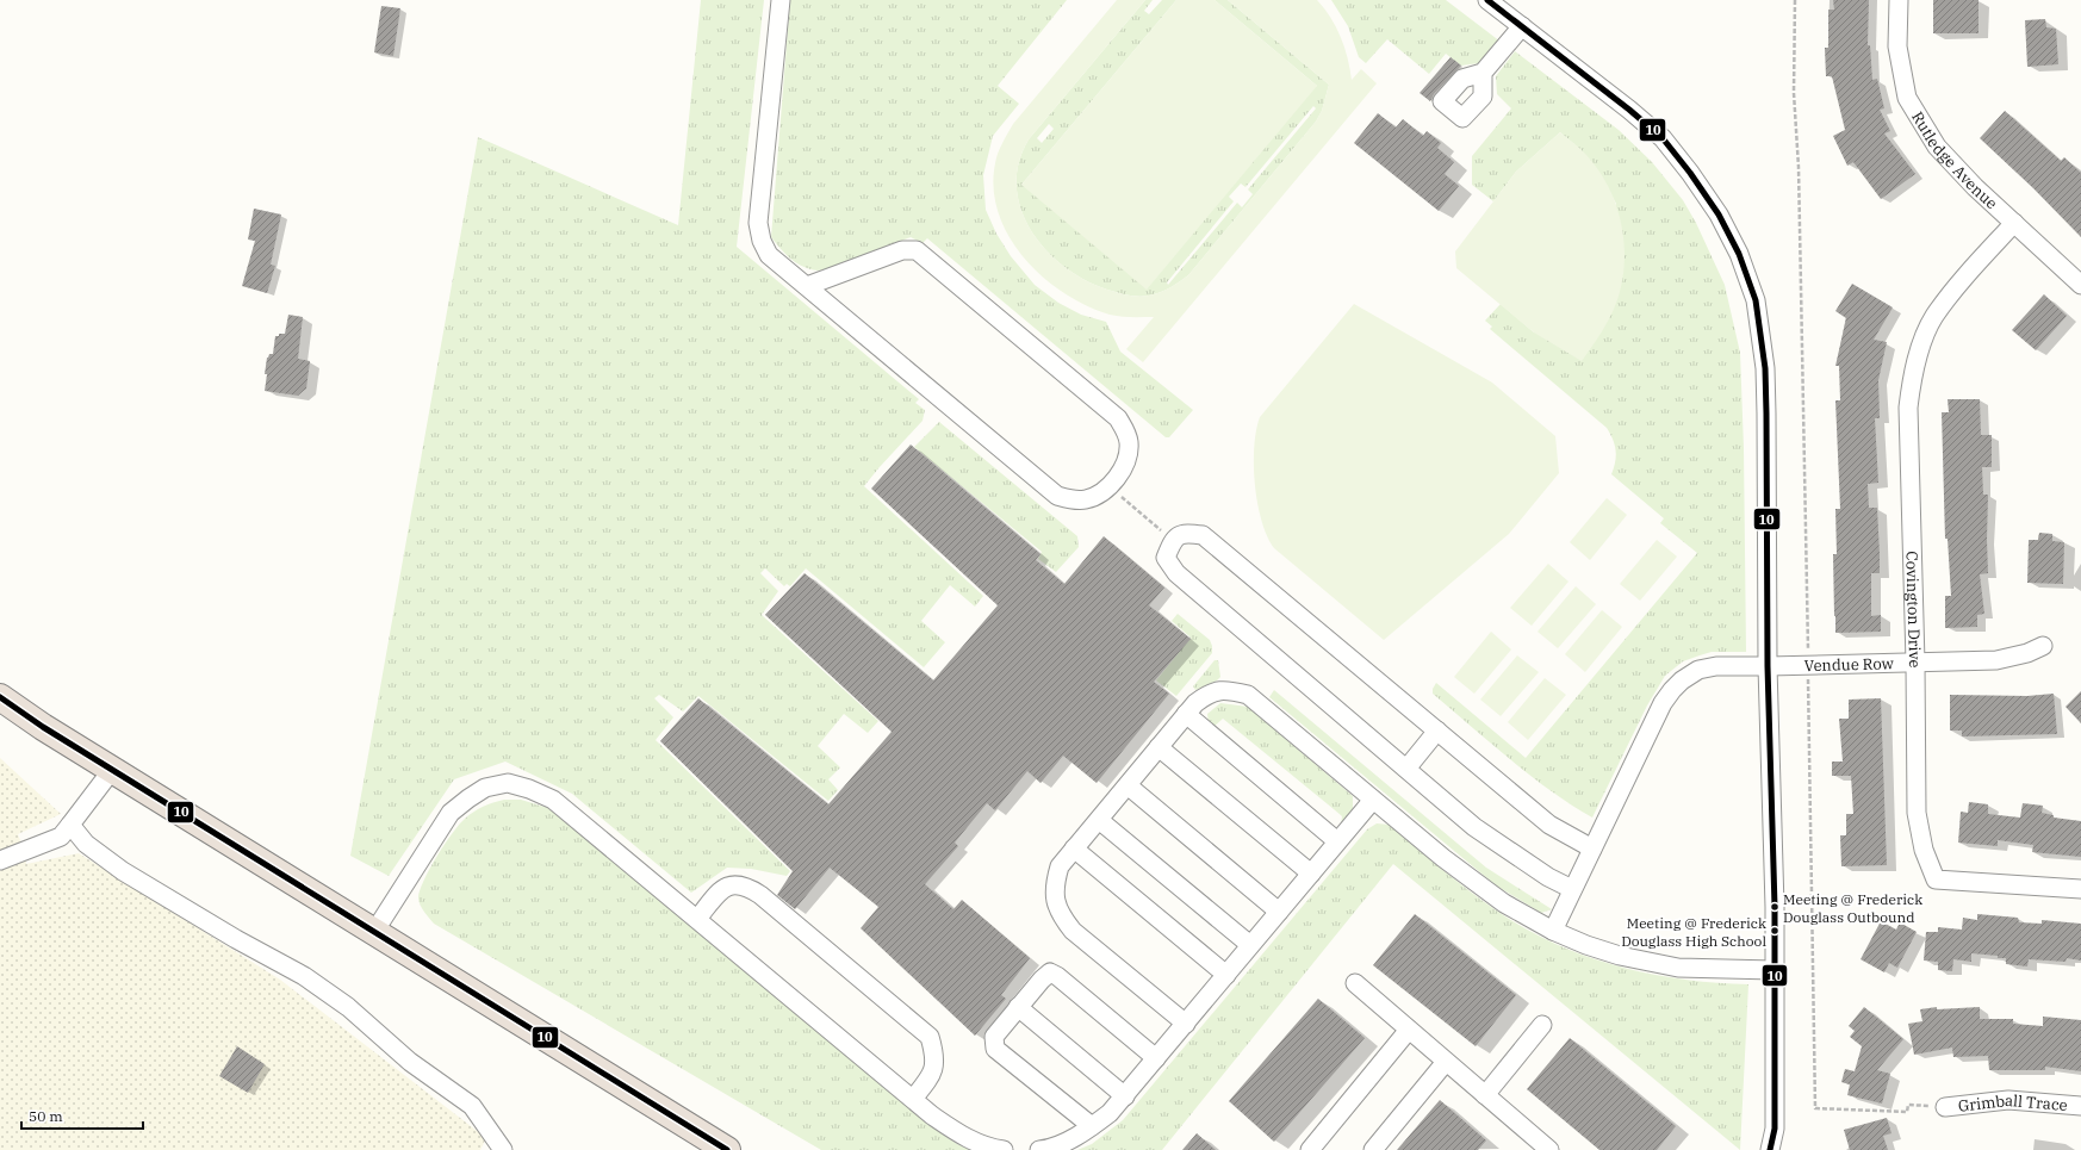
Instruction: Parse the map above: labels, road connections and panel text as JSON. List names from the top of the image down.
{
  "streets": {
    "street": [
      "Rutledge Avenue",
      "Covington Drive",
      "Vendue Row",
      "Grimball Trace"
    ]
  },
  "crossings": [
    ["Rutledge Avenue", "Covington Drive"],
    ["Covington Drive", "Vendue Row"]
  ],
  "places": ["Meeting @ Frederick Douglass Outbound", "Meeting @ Frederick Douglass High School"],
  "lines": ["transit line 10"],
  "scale_bar": "50 m"
}
